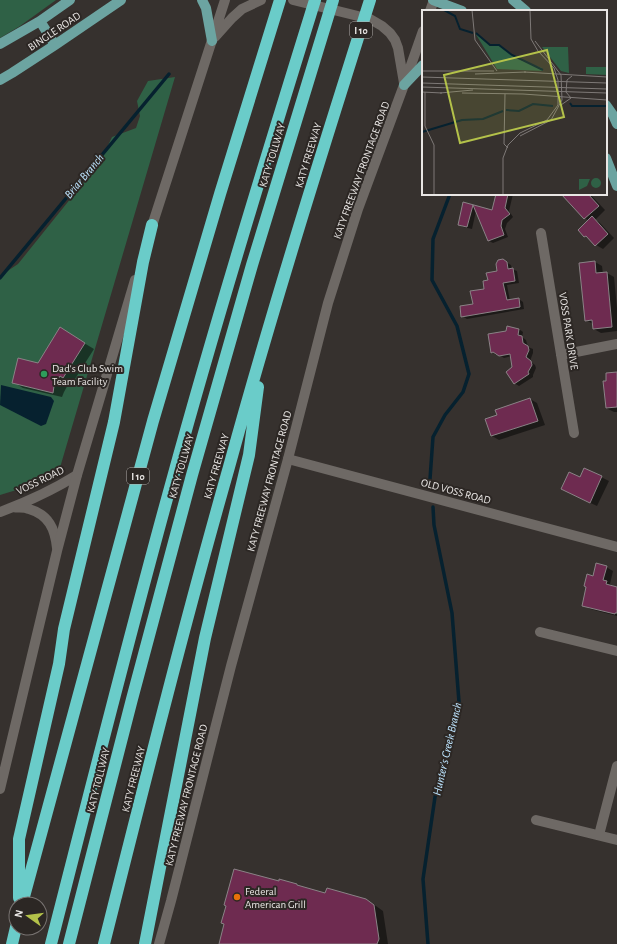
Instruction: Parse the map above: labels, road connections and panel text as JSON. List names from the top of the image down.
{
  "streets": {
    "highway": ["I 10", "KATY TOLLWAY", "KATY FREEWAY"],
    "main road": [
      "BINGLE ROAD",
      "KATY FREEWAY FRONTAGE ROAD",
      "VOSS PARK DRIVE",
      "VOSS ROAD",
      "OLD VOSS ROAD"
    ]
  },
  "crossings": [
    ["KATY FREEWAY FRONTAGE ROAD", "OLD VOSS ROAD"]
  ],
  "water": ["Briar Branch", "Hunter's Creek Branch"],
  "places": ["Dad's Club Swim Team Facility", "Federal American Grill"],
  "north": "left"
}
